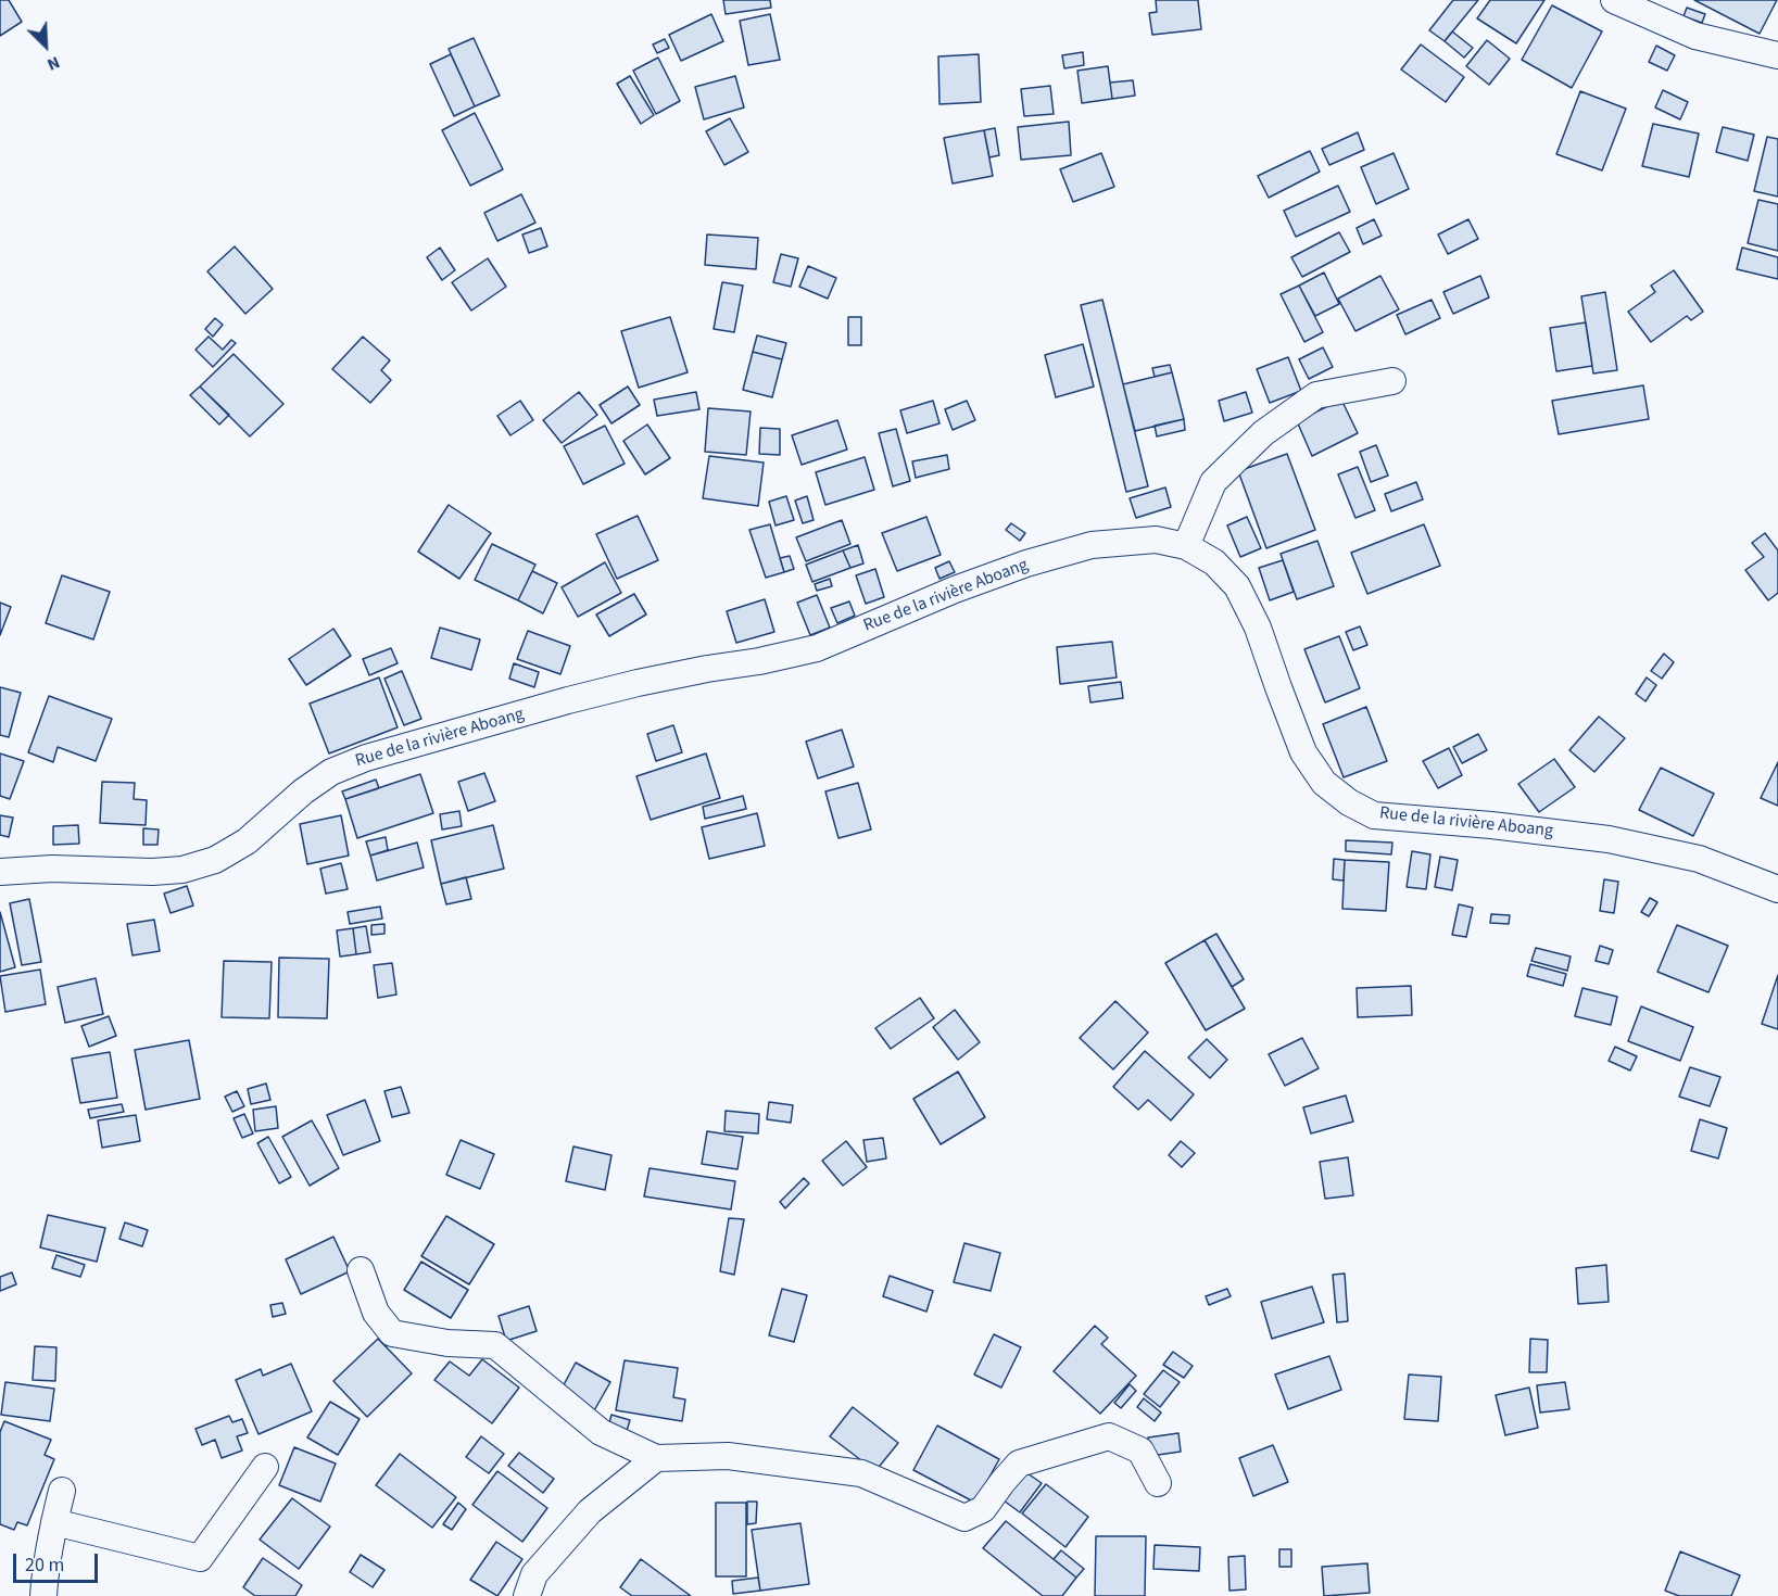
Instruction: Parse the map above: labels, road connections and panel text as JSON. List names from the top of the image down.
{
  "streets": {
    "street": ["Rue de la rivière Aboang"]
  },
  "scale_bar": "20 m",
  "north": "bottom right"
}
